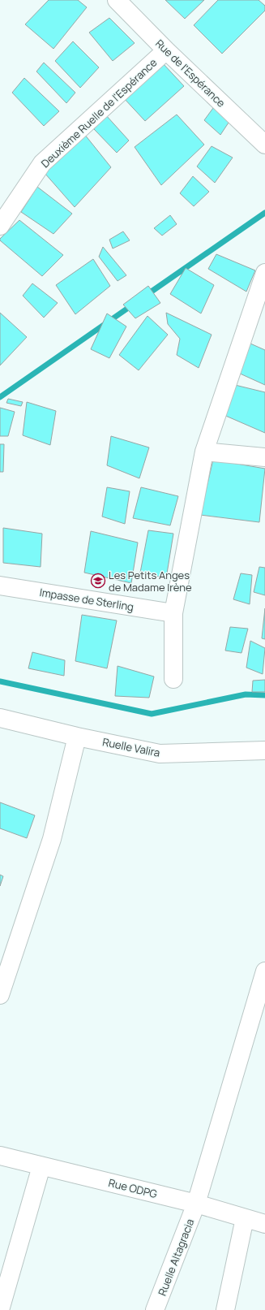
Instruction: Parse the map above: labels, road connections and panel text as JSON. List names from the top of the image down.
{
  "streets": {
    "street": [
      "Rue de l'Espérance",
      "Deuxième Ruelle de l'Espérance",
      "Impasse de Sterling",
      "Ruelle Valira",
      "Rue ODPG",
      "Ruelle Altagracia"
    ]
  },
  "crossings": [
    ["Rue de l'Espérance", "Deuxième Ruelle de l'Espérance"],
    ["Rue ODPG", "Ruelle Altagracia"]
  ],
  "places": {
    "school or university": ["Les Petits Anges de Madame Irène"]
  }
}
